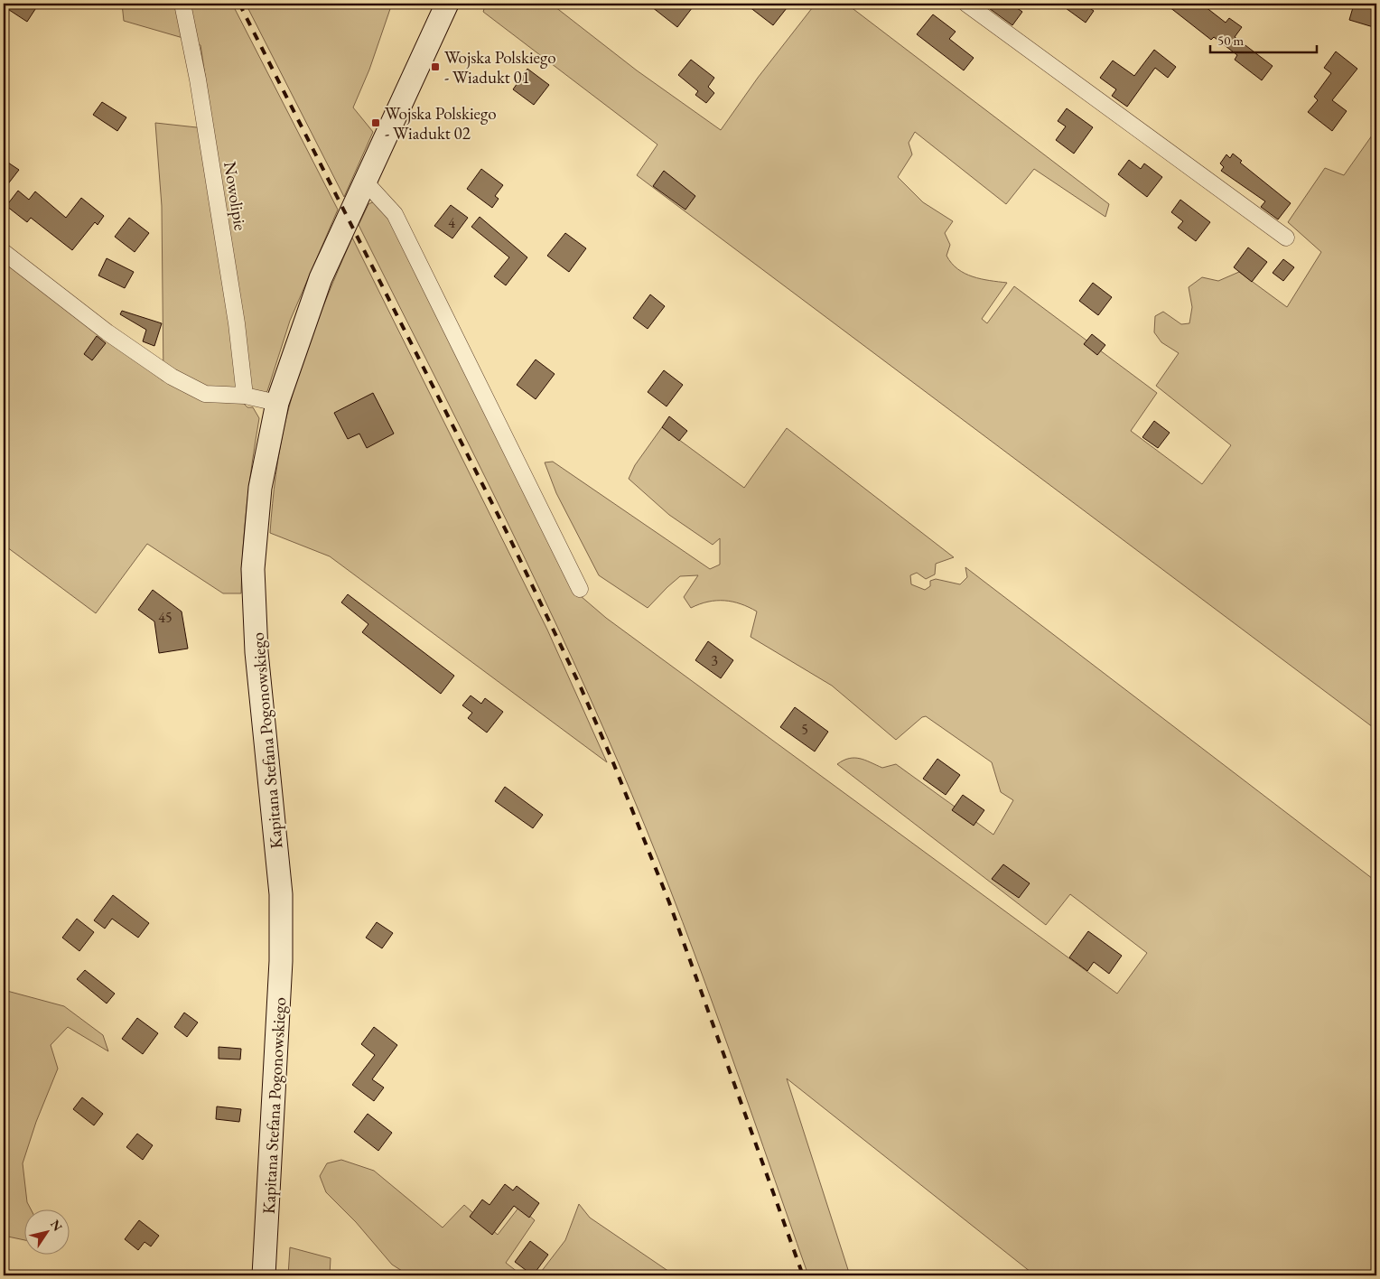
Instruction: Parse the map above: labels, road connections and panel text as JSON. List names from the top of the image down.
{
  "streets": {
    "main road": ["Kapitana Stefana Pogonowskiego"],
    "street": ["Nowolipie"]
  },
  "places": {
    "transit": ["Wojska Polskiego - Wiadukt 01", "Wojska Polskiego - Wiadukt 02"]
  },
  "house_numbers": [
    "4",
    "45",
    "3",
    "5"
  ],
  "scale_bar": "50 m",
  "north": "top right"
}
